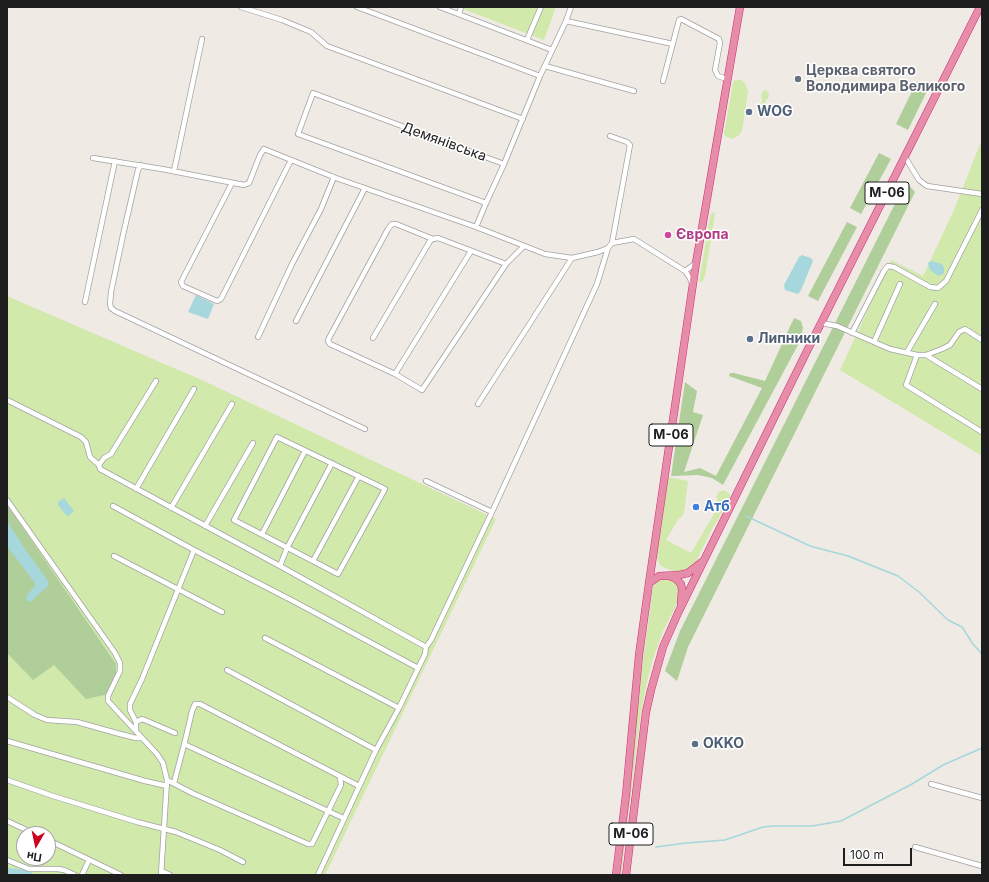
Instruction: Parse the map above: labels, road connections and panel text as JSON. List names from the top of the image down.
{
  "streets": {
    "highway": ["М-06"],
    "street": ["Демянівська"]
  },
  "places": [
    "Церква святого Володимира Великого",
    "WOG",
    "Європа",
    "Липники",
    "Атб",
    "OKKO"
  ],
  "scale_bar": "100 m",
  "north": "bottom"
}
